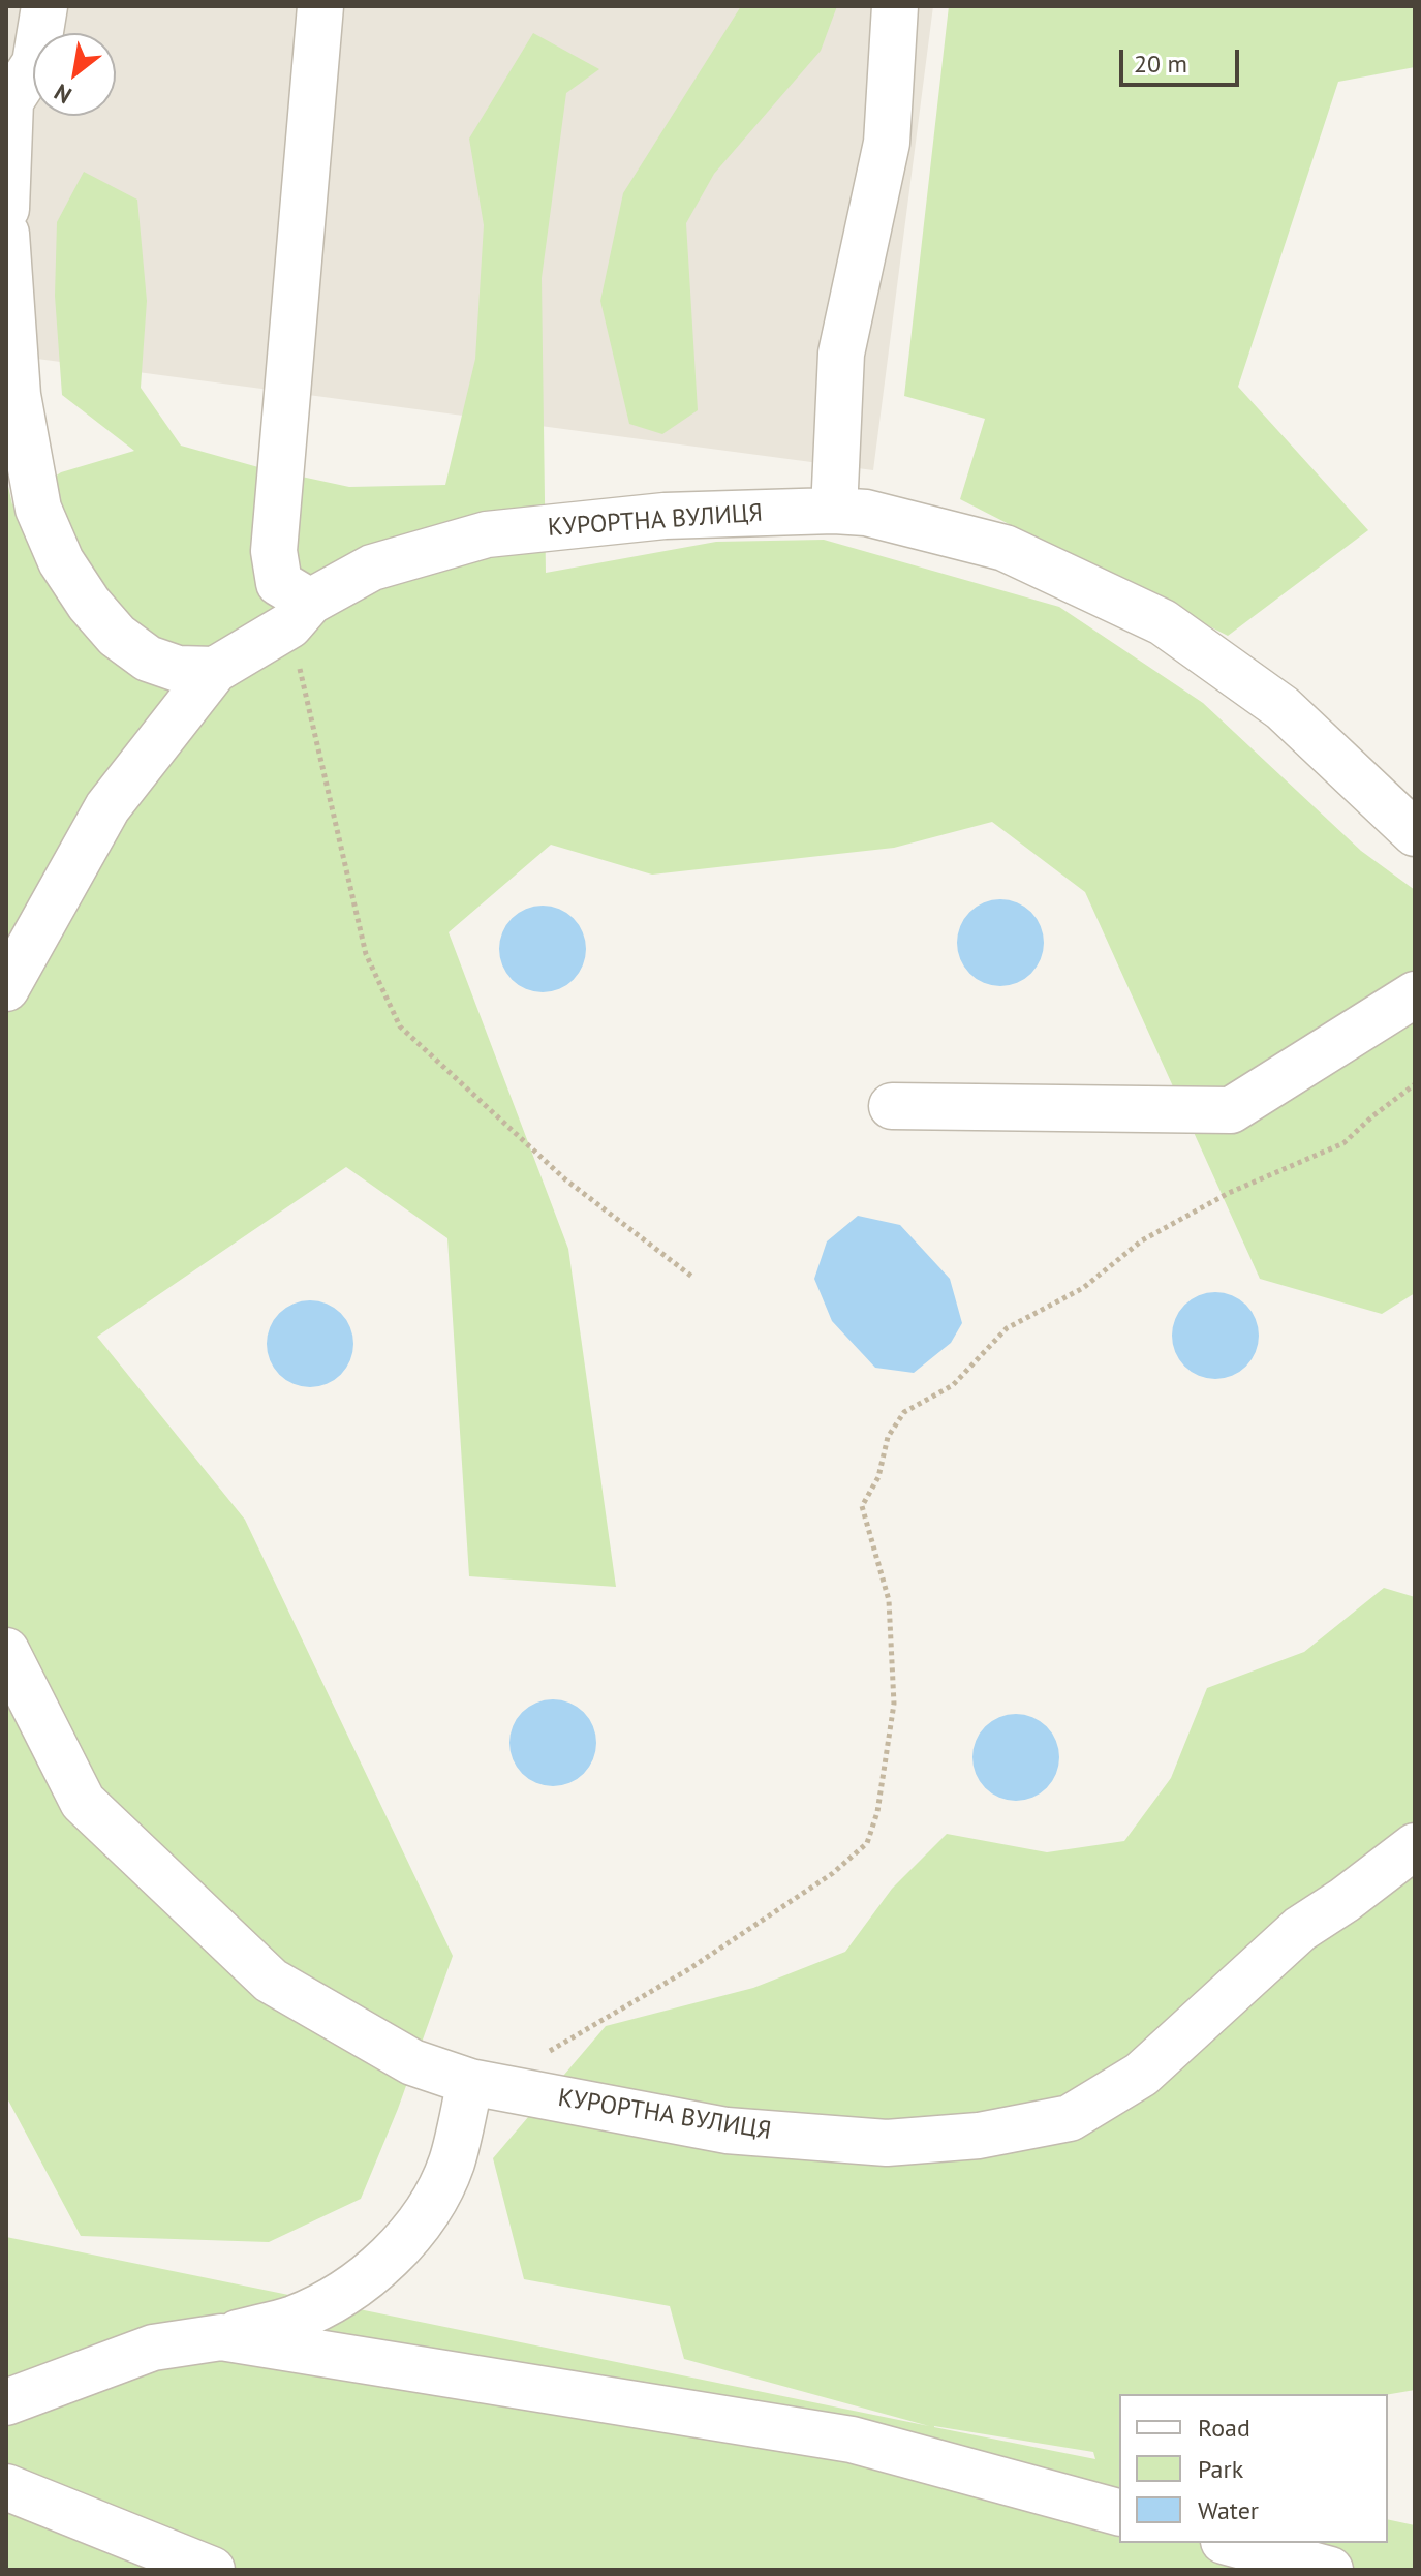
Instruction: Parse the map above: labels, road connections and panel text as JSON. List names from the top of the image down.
{
  "streets": {
    "lane": ["КУРОРТНА ВУЛИЦЯ"]
  },
  "legend": ["Road", "Park", "Water"],
  "scale_bar": "20 m",
  "north": "bottom left"
}
